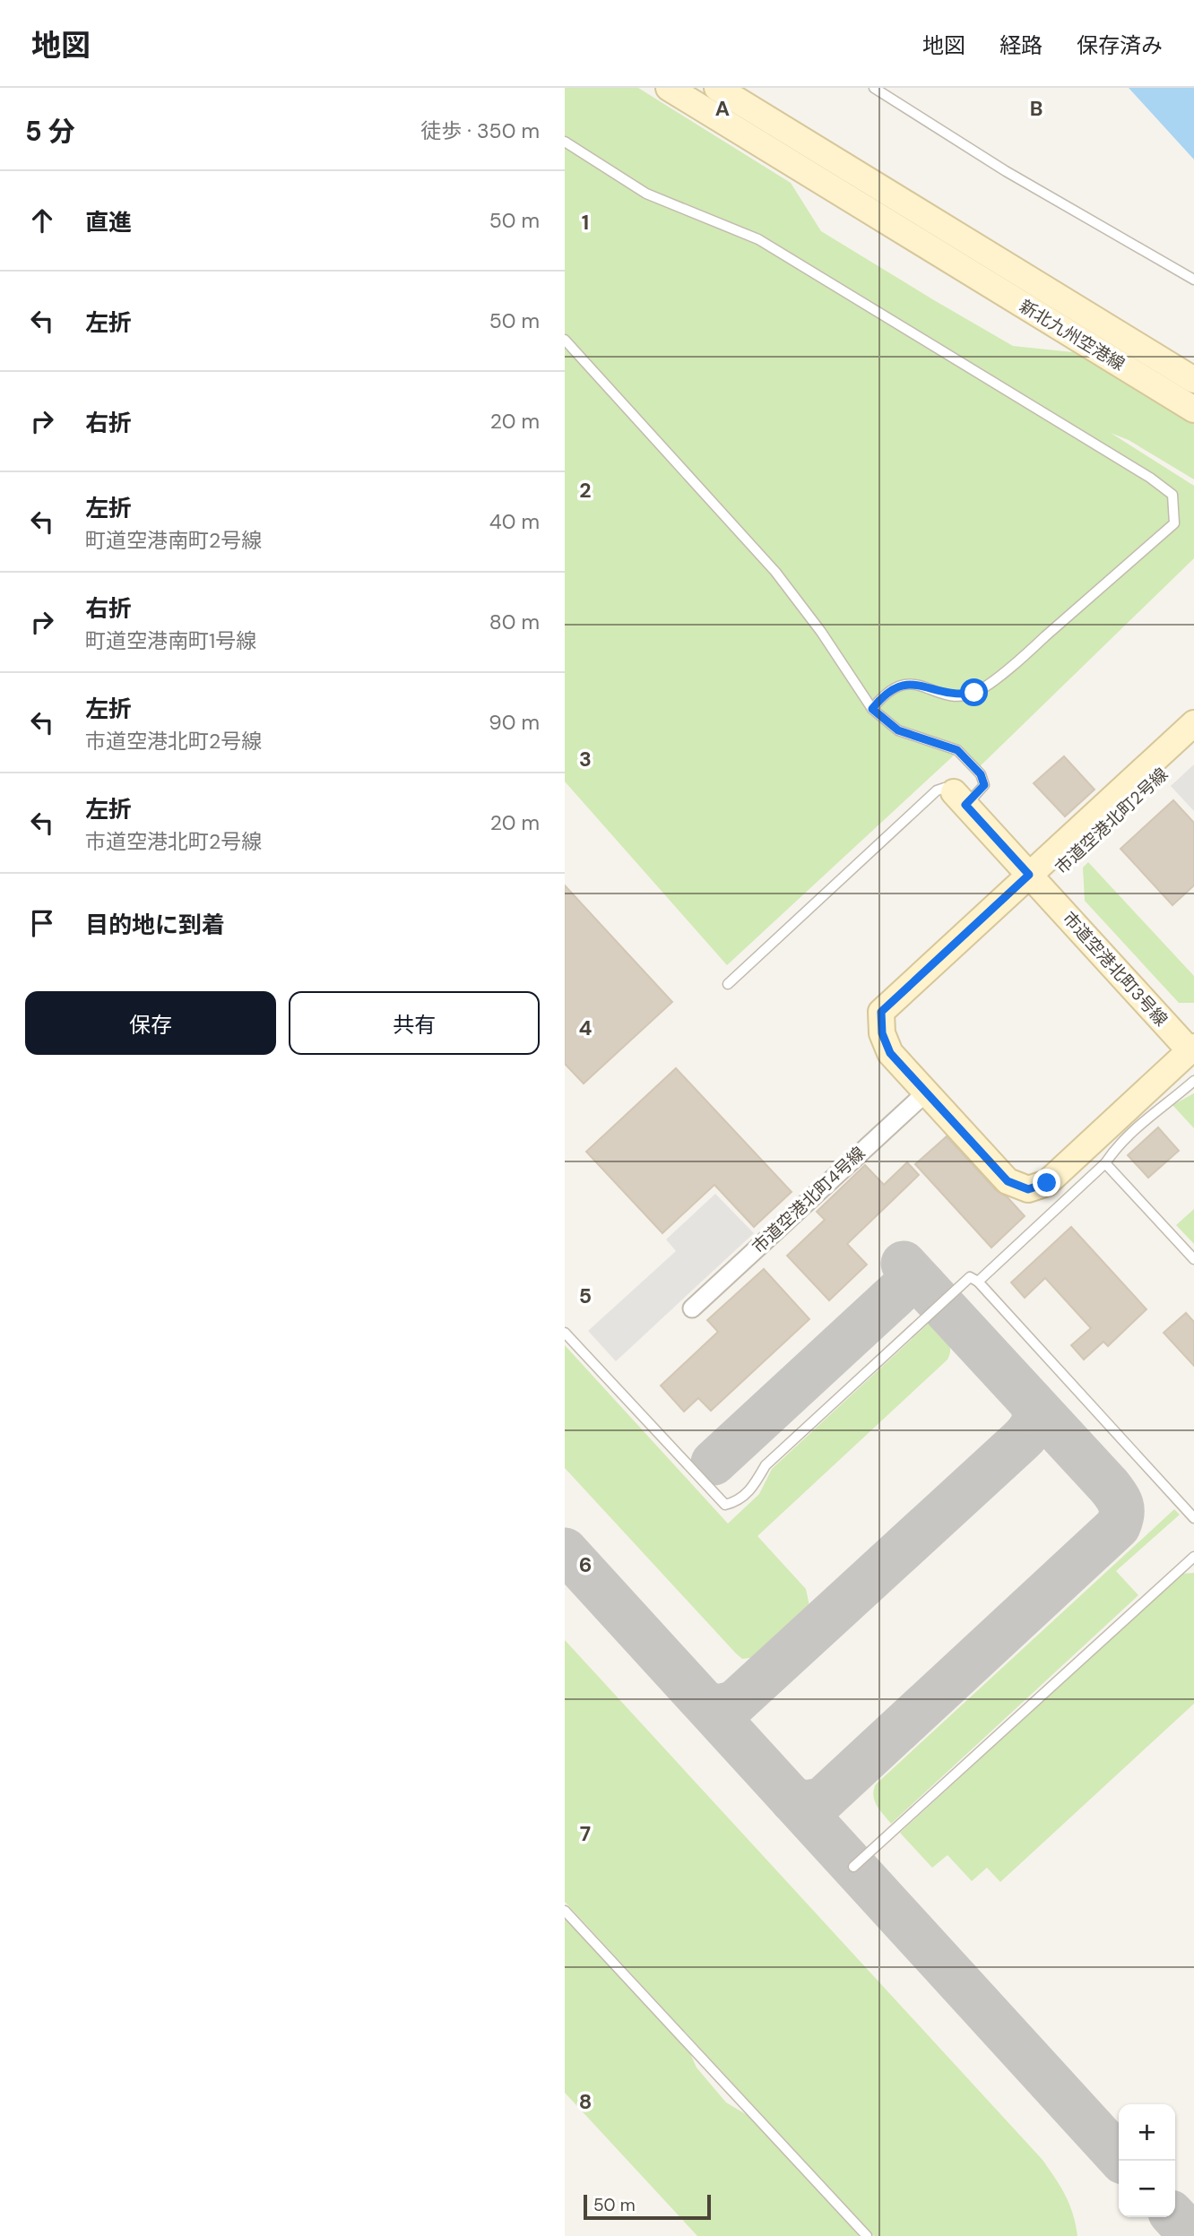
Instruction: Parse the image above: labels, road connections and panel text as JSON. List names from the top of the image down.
{
  "streets": {
    "street": [
      "新北九州空港線",
      "市道空港北町2号線",
      "市道空港北町3号線",
      "市道空港北町4号線"
    ]
  },
  "crossings": [
    ["市道空港北町2号線", "市道空港北町3号線"],
    ["市道空港北町2号線", "市道空港北町4号線"]
  ],
  "scale_bar": "50 m",
  "page": {
    "header": "地図",
    "nav": ["地図", "経路", "保存済み"],
    "heading": ["5 分", "徒歩 · 350 m"],
    "list": [
      ["直進", "50 m"],
      ["左折", "50 m"],
      ["右折", "20 m"],
      ["左折", "町道空港南町2号線", "40 m"],
      ["右折", "町道空港南町1号線", "80 m"],
      ["左折", "市道空港北町2号線", "90 m"],
      ["左折", "市道空港北町2号線", "20 m"],
      "目的地に到着"
    ],
    "buttons": ["保存", "共有"],
    "map_buttons": ["+", "−"],
    "scale": "50 m"
  },
  "grid": {
    "columns": ["A", "B"],
    "rows": [
      "1",
      "2",
      "3",
      "4",
      "5",
      "6",
      "7",
      "8"
    ]
  }
}
